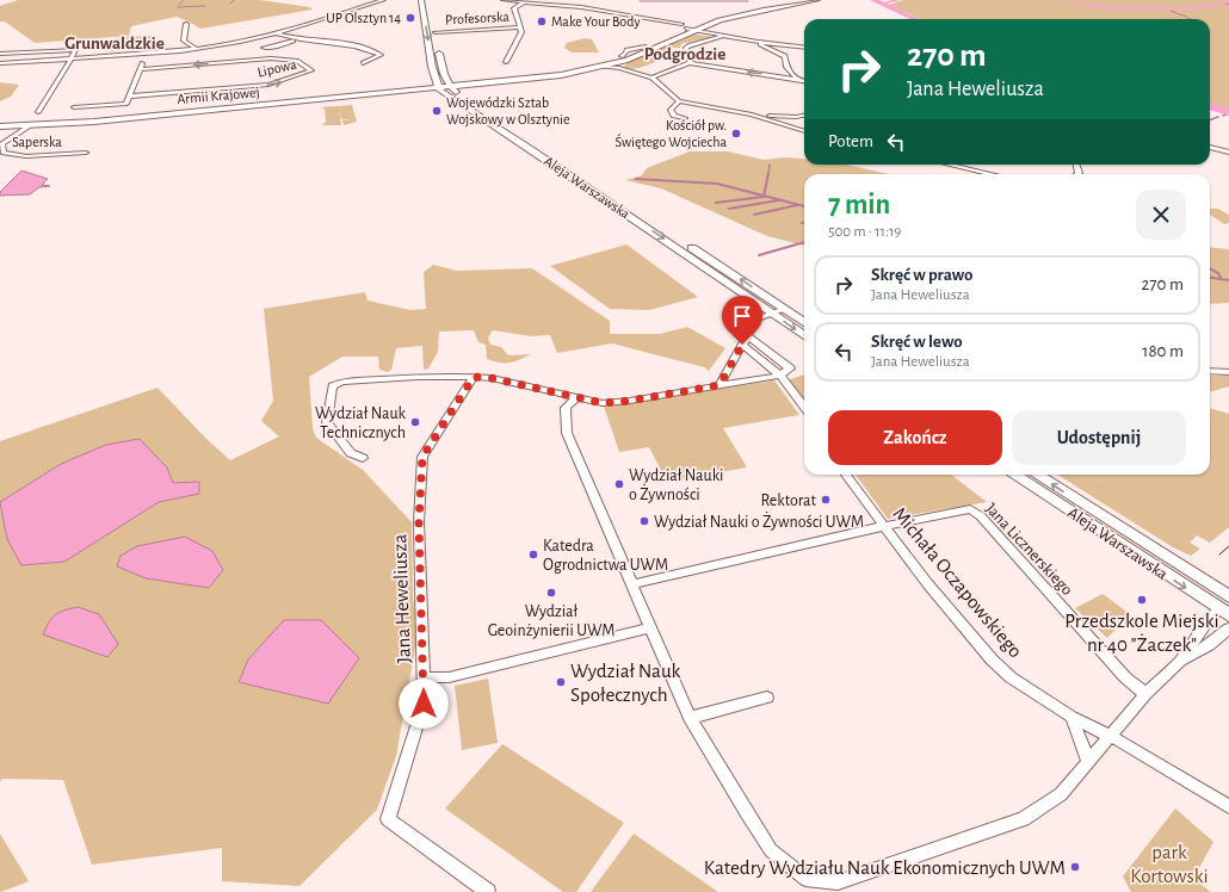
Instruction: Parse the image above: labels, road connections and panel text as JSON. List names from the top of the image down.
{
  "streets": {
    "main road": ["Armii Krajowej", "Aleja Warszawska"],
    "street": [
      "Profesorska",
      "Lipowa",
      "Saperska",
      "Jana Licznerskiego",
      "Michała Oczapowskiego",
      "Jana Heweliusza"
    ]
  },
  "crossings": [
    ["Armii Krajowej", "Saperska"],
    ["Armii Krajowej", "Aleja Warszawska"],
    ["Jana Licznerskiego", "Michała Oczapowskiego"]
  ],
  "districts": ["Grunwaldzkie", "Podgrodzie"],
  "parks": ["park Kortowski"],
  "places": [
    "UP Olsztyn 14",
    "Make Your Body",
    "Wojewódzki Sztab Wojskowy w Olsztynie",
    "Kościół pw. Świętego Wojciecha",
    "Wydział Nauk Technicznych",
    "Wydział Nauki o Żywności",
    "Rektorat",
    "Wydział Nauki o Żywności UWM",
    "Katedra Ogrodnictwa UWM",
    "Wydział Geoinżynierii UWM",
    "Przedszkole Miejski nr 40 \"Żaczek\"",
    "Wydział Nauk Społecznych",
    "Katedry Wydziału Nauk Ekonomicznych UWM"
  ],
  "page": {
    "turn": ["270 m", "Jana Heweliusza"],
    "then": "Potem",
    "heading": ["7 min", "500 m · 11:19"],
    "list": [
      {
        "name": "Skręć w prawo",
        "note": "Jana Heweliusza",
        "value": "270 m"
      },
      {
        "name": "Skręć w lewo",
        "note": "Jana Heweliusza",
        "value": "180 m"
      }
    ],
    "buttons": ["Zakończ", "Udostępnij"]
  }
}
